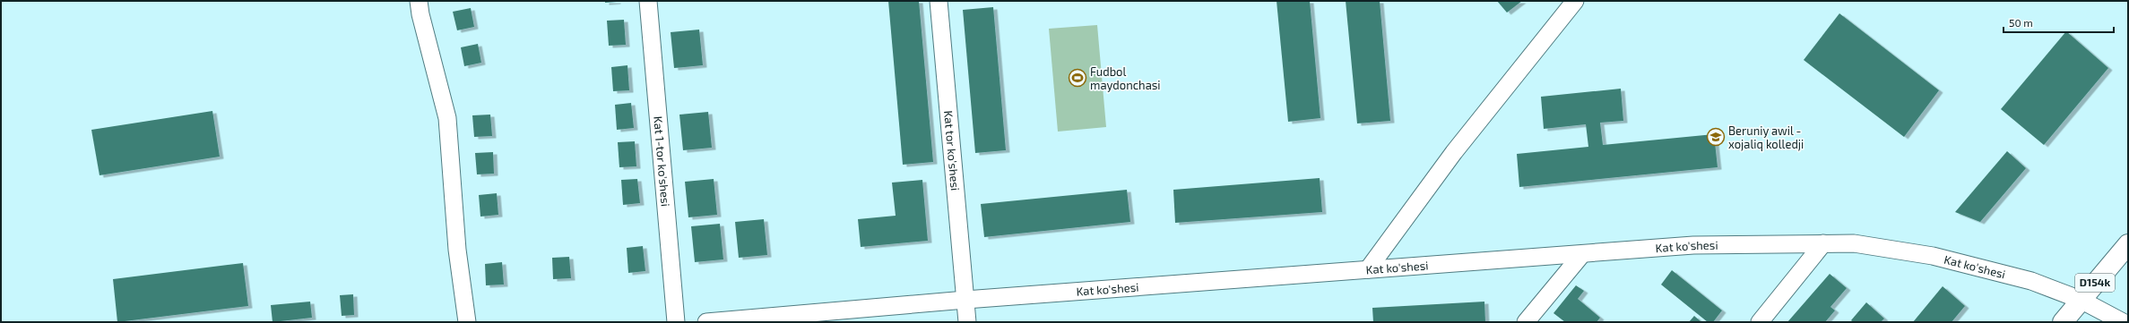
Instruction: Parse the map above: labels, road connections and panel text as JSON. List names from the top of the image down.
{
  "streets": {
    "main road": ["D154k"],
    "street": ["Kat tor ko'shesi", "Kat 1-tor ko'shesi", "Kat ko'shesi"]
  },
  "crossings": [
    ["Kat tor ko'shesi", "Kat ko'shesi"],
    ["Kat ko'shesi", "D154k"]
  ],
  "places": {
    "sports": ["Fudbol maydonchasi"],
    "school or university": ["Beruniy awil - xojaliq kolledji"]
  },
  "scale_bar": "50 m"
}
